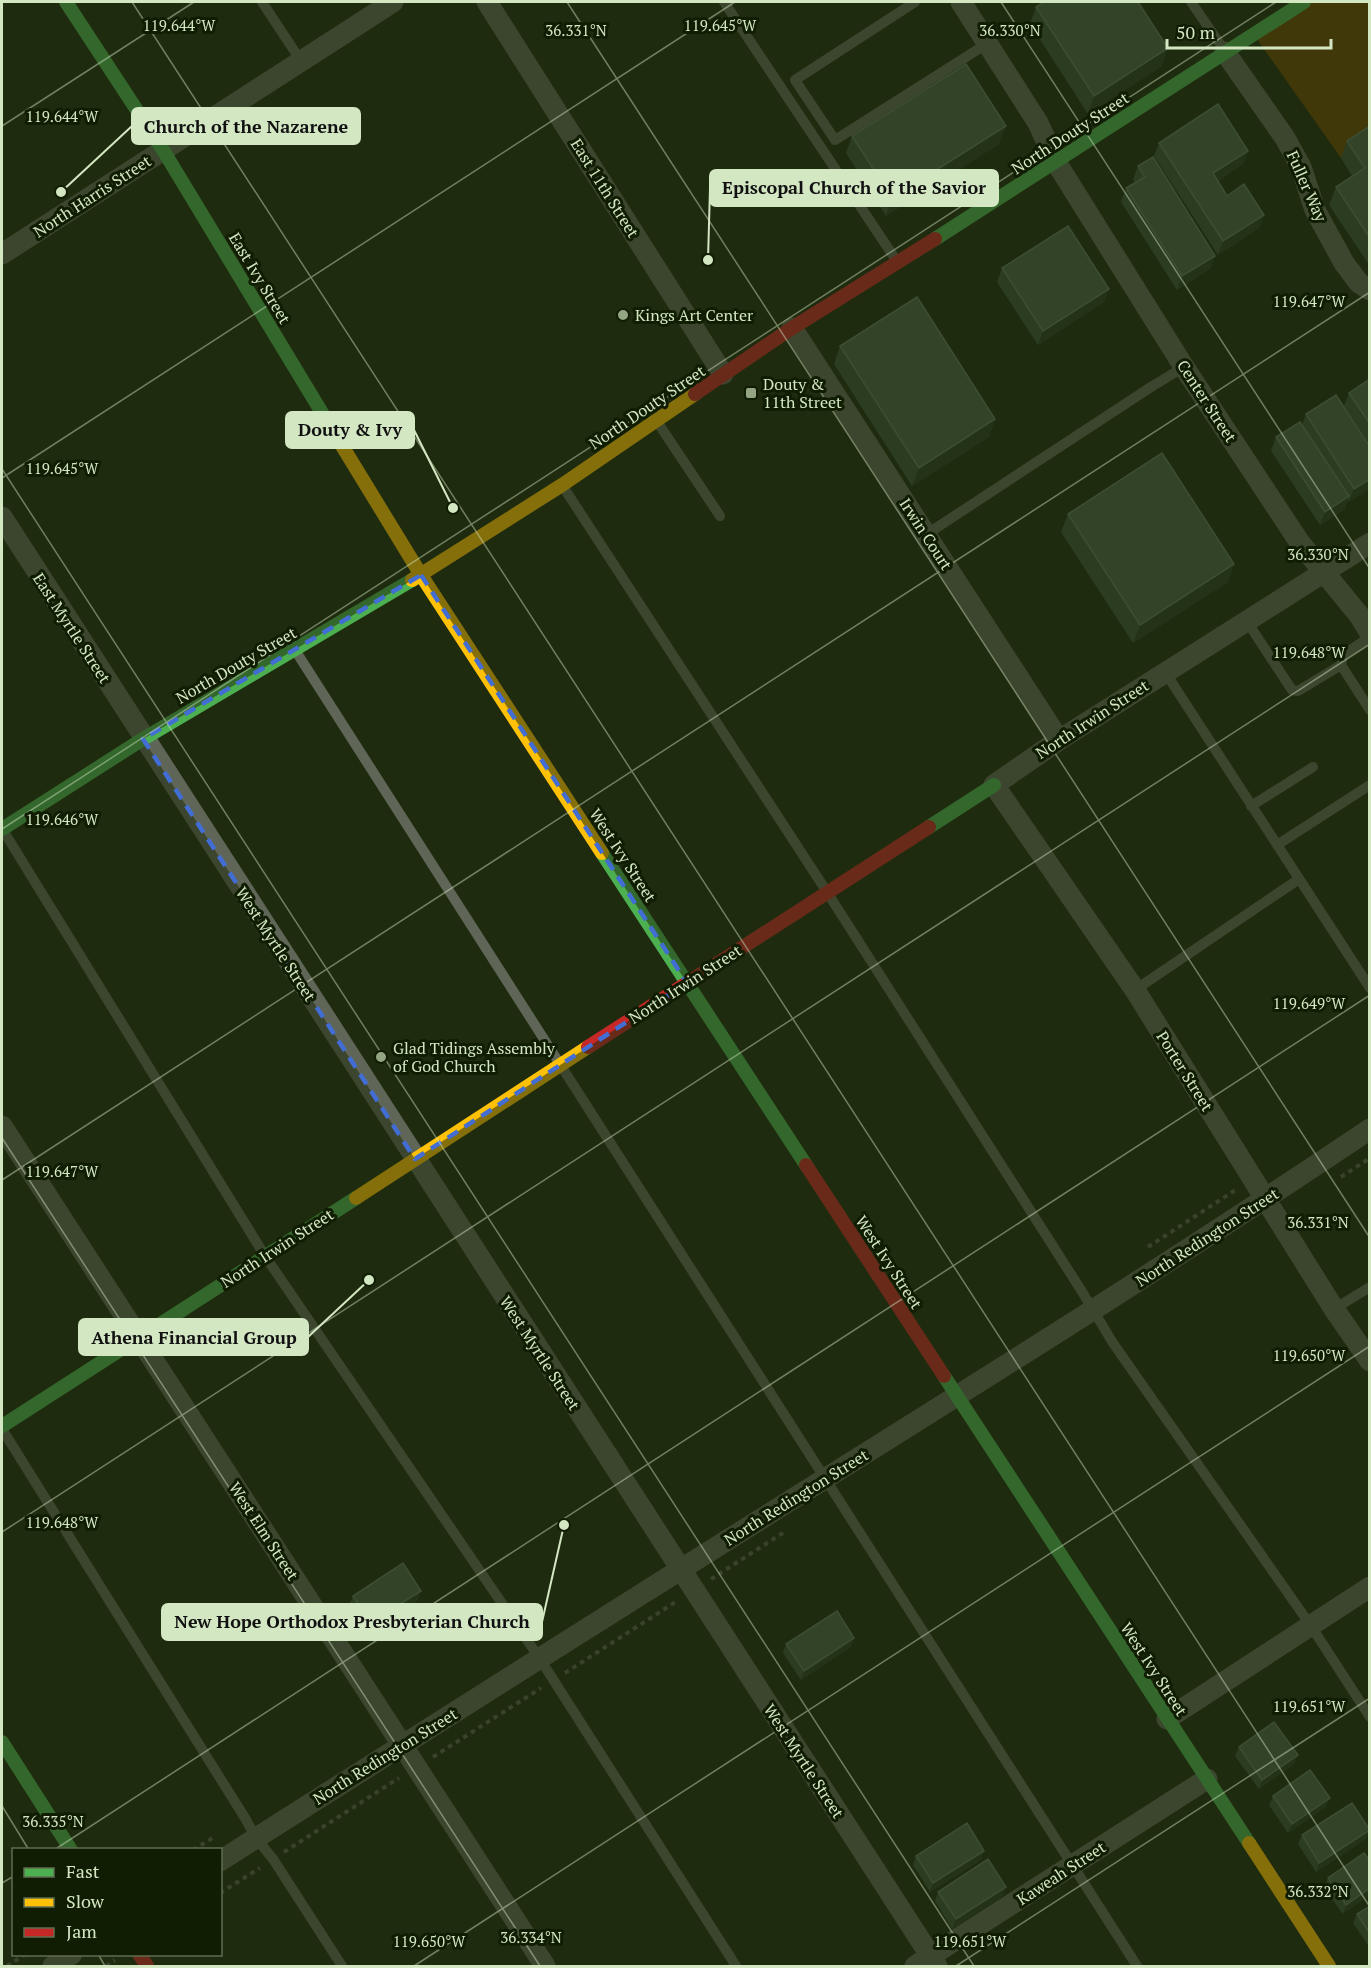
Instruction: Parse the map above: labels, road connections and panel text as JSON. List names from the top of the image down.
{
  "streets": {
    "street": [
      "North Douty Street",
      "Fuller Way",
      "East 11th Street",
      "North Harris Street",
      "East Ivy Street",
      "Center Street",
      "Irwin Court",
      "East Myrtle Street",
      "North Irwin Street",
      "West Ivy Street",
      "West Myrtle Street",
      "Porter Street",
      "North Redington Street",
      "West Elm Street",
      "Kaweah Street"
    ]
  },
  "crossings": [
    ["North Douty Street", "Fuller Way"],
    ["North Douty Street", "East 11th Street"],
    ["North Douty Street", "East Ivy Street"],
    ["North Douty Street", "Center Street"],
    ["North Douty Street", "Irwin Court"],
    ["North Douty Street", "East Myrtle Street"],
    ["North Douty Street", "West Ivy Street"],
    ["North Douty Street", "West Myrtle Street"],
    ["North Harris Street", "East Ivy Street"],
    ["East Ivy Street", "West Ivy Street"],
    ["Center Street", "North Irwin Street"],
    ["Irwin Court", "North Irwin Street"],
    ["East Myrtle Street", "West Myrtle Street"],
    ["North Irwin Street", "West Ivy Street"],
    ["North Irwin Street", "West Myrtle Street"],
    ["North Irwin Street", "Porter Street"],
    ["North Irwin Street", "West Elm Street"],
    ["West Ivy Street", "North Redington Street"],
    ["West Ivy Street", "Kaweah Street"],
    ["West Myrtle Street", "North Redington Street"],
    ["West Myrtle Street", "Kaweah Street"],
    ["Porter Street", "North Redington Street"],
    ["North Redington Street", "West Elm Street"]
  ],
  "places": {
    "other": [
      "Church of the Nazarene",
      "Episcopal Church of the Savior",
      "Kings Art Center",
      "Douty & Ivy",
      "Glad Tidings Assembly of God Church",
      "Athena Financial Group",
      "New Hope Orthodox Presbyterian Church"
    ],
    "transit": ["Douty & 11th Street"]
  },
  "legend": ["Fast", "Slow", "Jam"],
  "scale_bar": "50 m",
  "coordinates": [
    "119.644°W",
    "119.645°W",
    "36.331°N",
    "36.330°N",
    "119.647°W",
    "119.648°W",
    "119.646°W",
    "119.649°W",
    "119.650°W",
    "119.651°W",
    "36.335°N",
    "36.332°N",
    "36.334°N"
  ]
}
